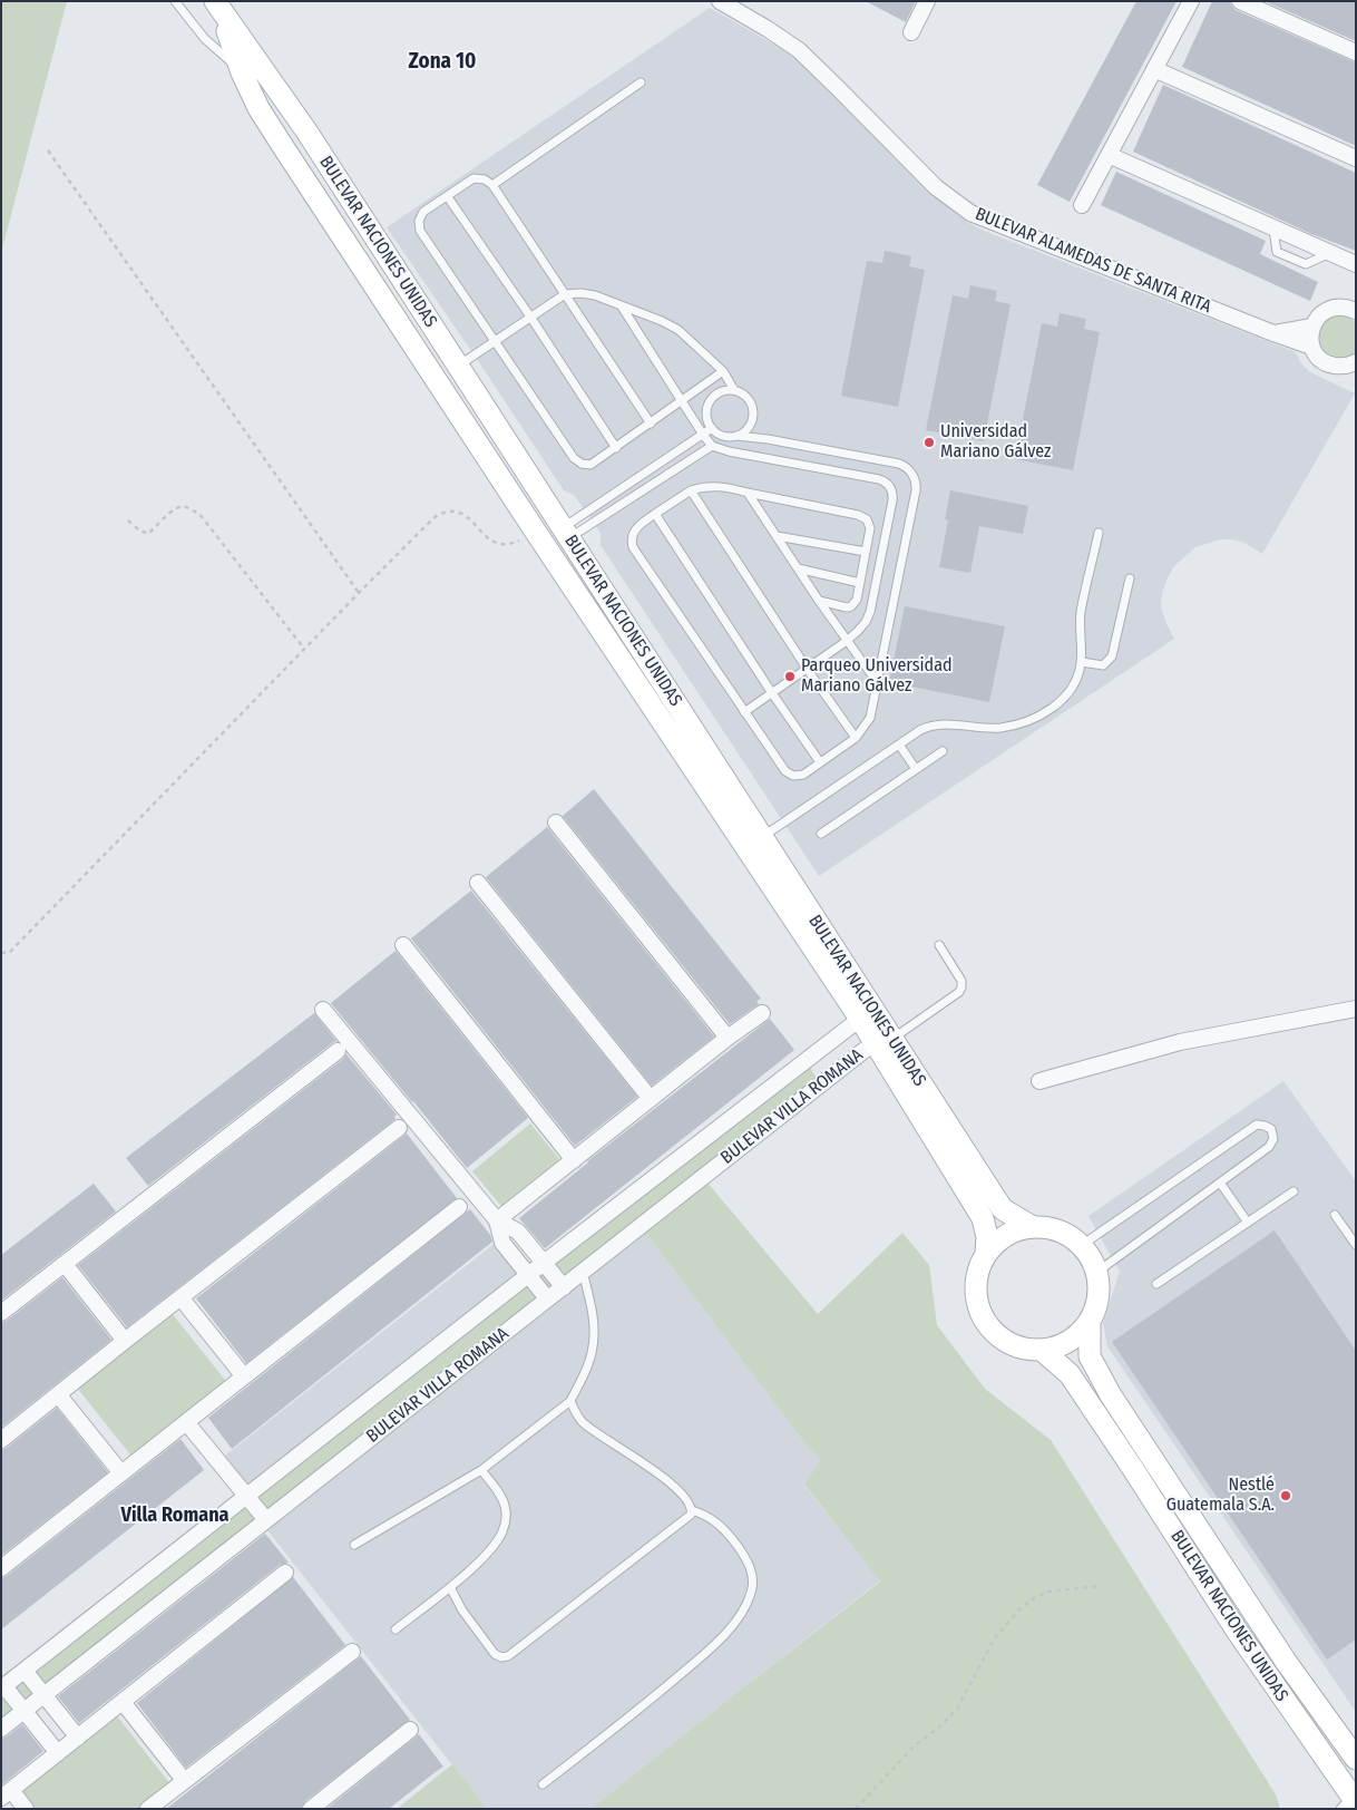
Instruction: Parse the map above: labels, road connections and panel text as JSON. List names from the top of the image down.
{
  "streets": {
    "main road": ["BULEVAR NACIONES UNIDAS"],
    "street": ["BULEVAR ALAMEDAS DE SANTA RITA", "BULEVAR VILLA ROMANA"]
  },
  "crossings": [
    ["BULEVAR NACIONES UNIDAS", "BULEVAR VILLA ROMANA"]
  ],
  "districts": ["Zona 10", "Villa Romana"],
  "places": ["Universidad Mariano Gálvez", "Parqueo Universidad Mariano Gálvez", "Nestlé Guatemala S.A."]
}
